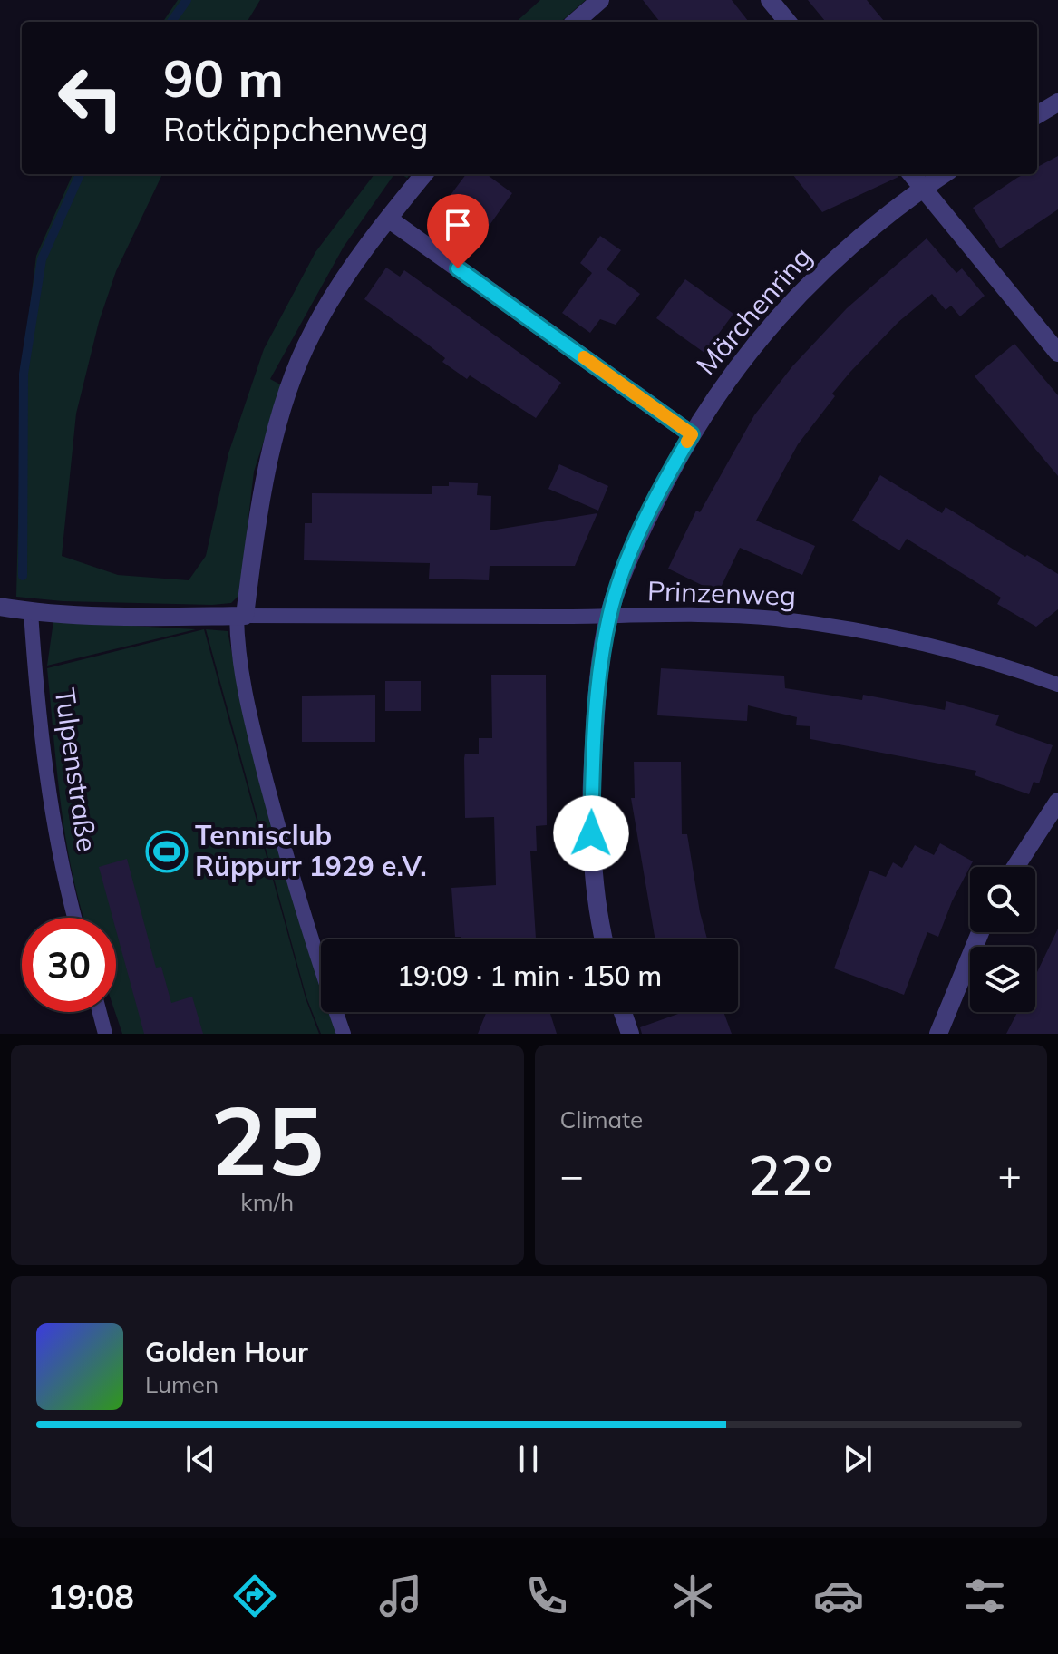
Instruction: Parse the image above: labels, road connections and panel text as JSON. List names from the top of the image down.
{
  "streets": {
    "street": ["Märchenring"],
    "lane": ["Prinzenweg", "Tulpenstraße"]
  },
  "crossings": [
    ["Märchenring", "Prinzenweg"]
  ],
  "places": {
    "sports": ["Tennisclub Rüppurr 1929 e.V."]
  },
  "page": {
    "turn": ["90 m", "Rotkäppchenweg"],
    "limit": "30",
    "trip": "19:09 · 1 min · 150 m",
    "tile": [
      ["25", "km/h"],
      "Climate"
    ],
    "heat": ["−", "22°", "+"],
    "song": ["Golden Hour", "Lumen"],
    "tabs": "19:08"
  }
}
